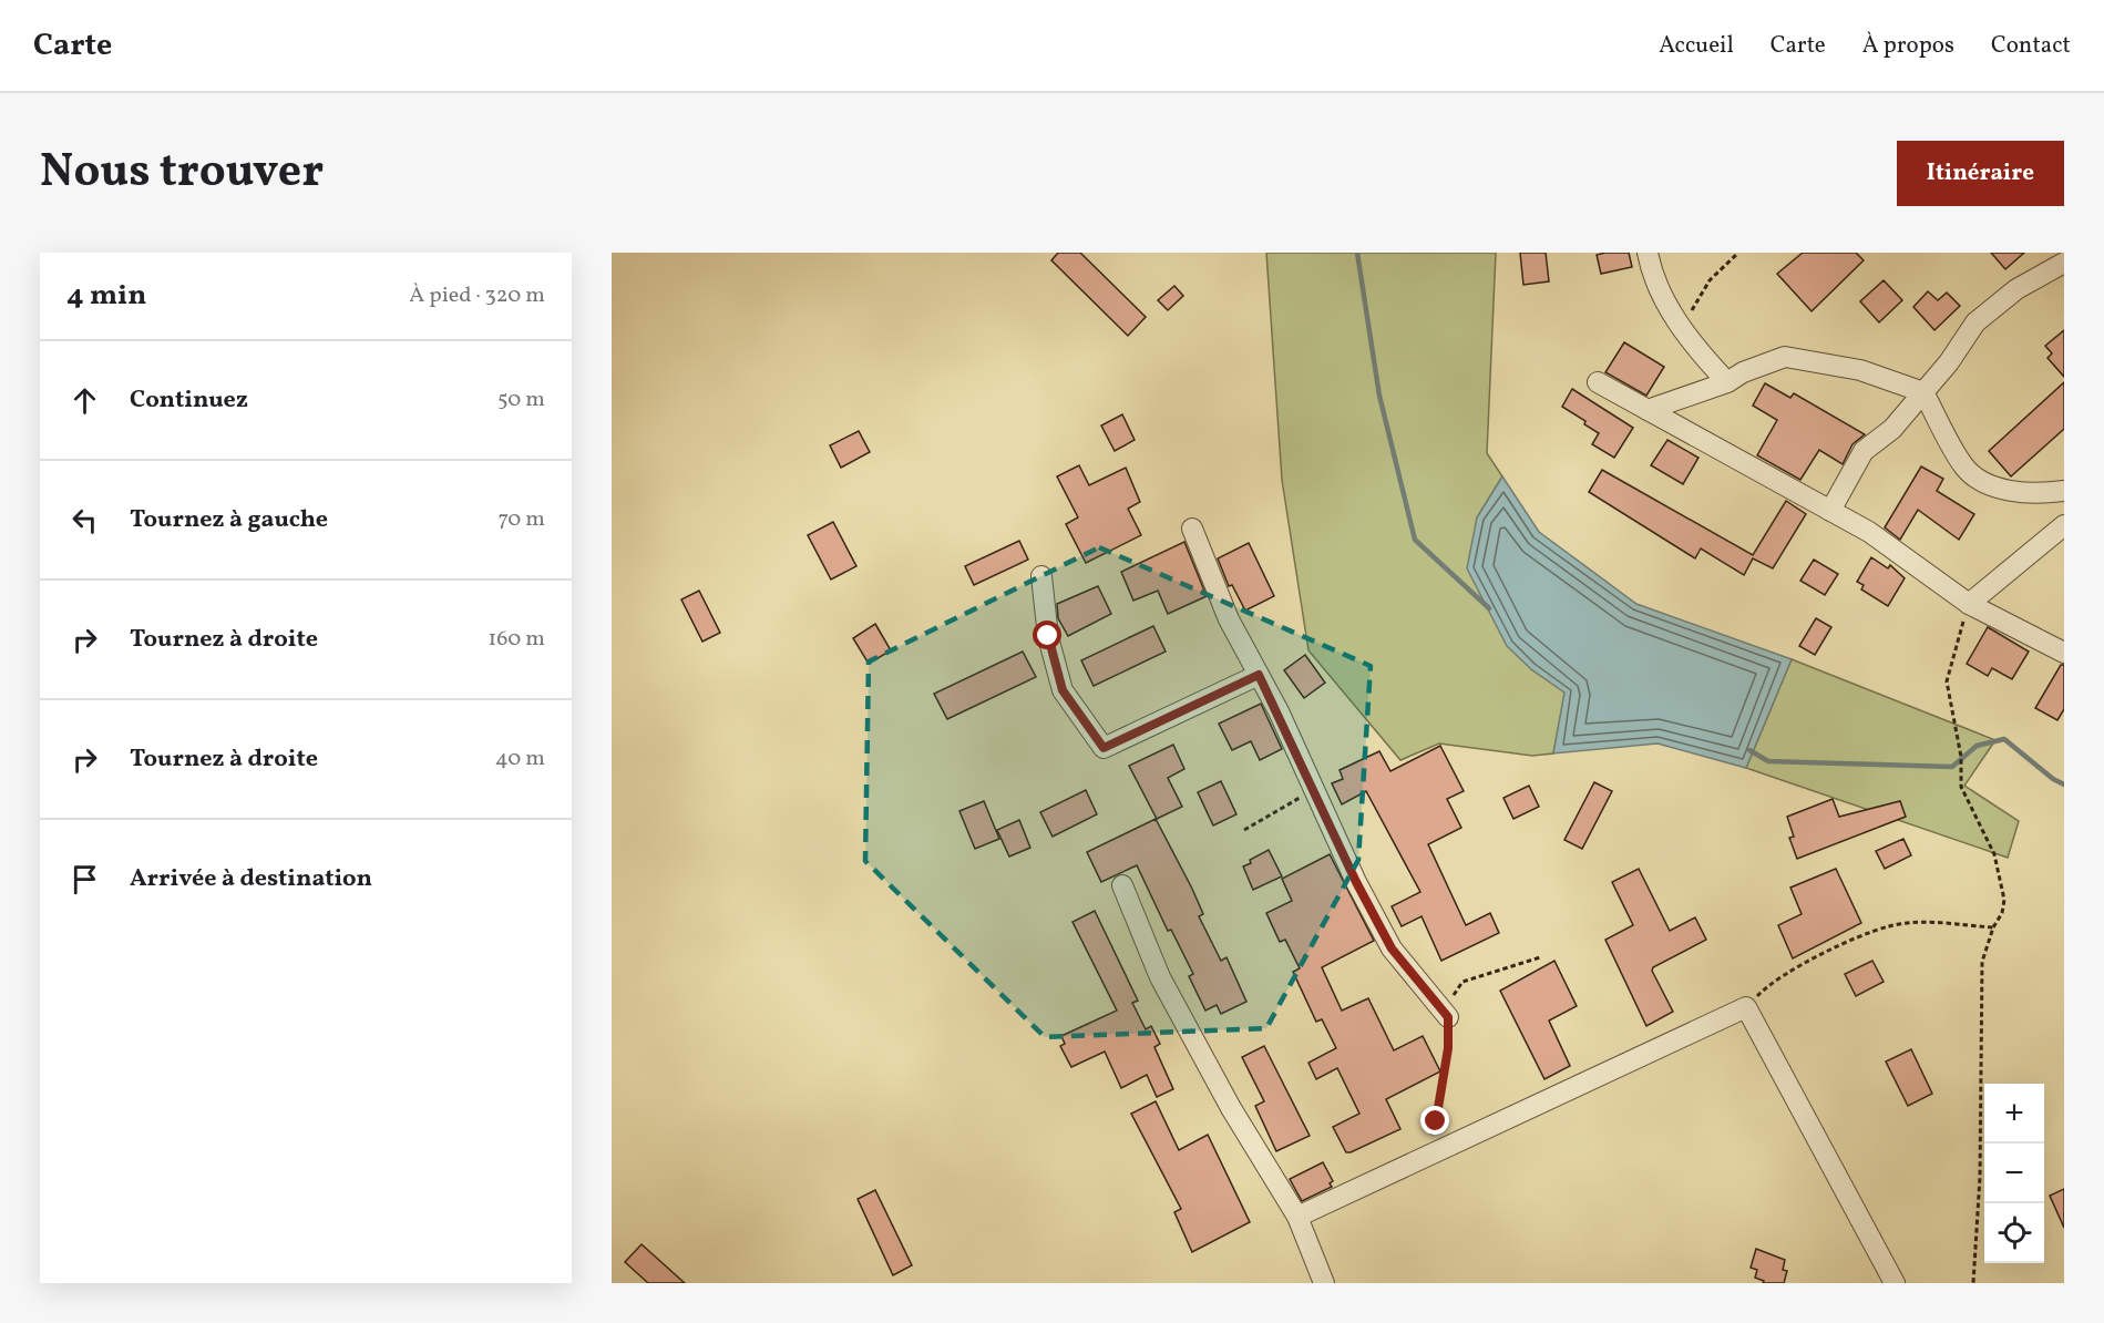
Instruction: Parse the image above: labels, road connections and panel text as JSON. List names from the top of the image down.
{
  "page": {
    "header": "Carte",
    "nav": [
      "Accueil",
      "Carte",
      "À propos",
      "Contact"
    ],
    "title": "Nous trouver",
    "buttons": "Itinéraire",
    "heading": ["4 min", "À pied · 320 m"],
    "list": [
      ["Continuez", "50 m"],
      ["Tournez à gauche", "70 m"],
      ["Tournez à droite", "160 m"],
      ["Tournez à droite", "40 m"],
      "Arrivée à destination"
    ],
    "map_buttons": ["+", "−"]
  }
}
